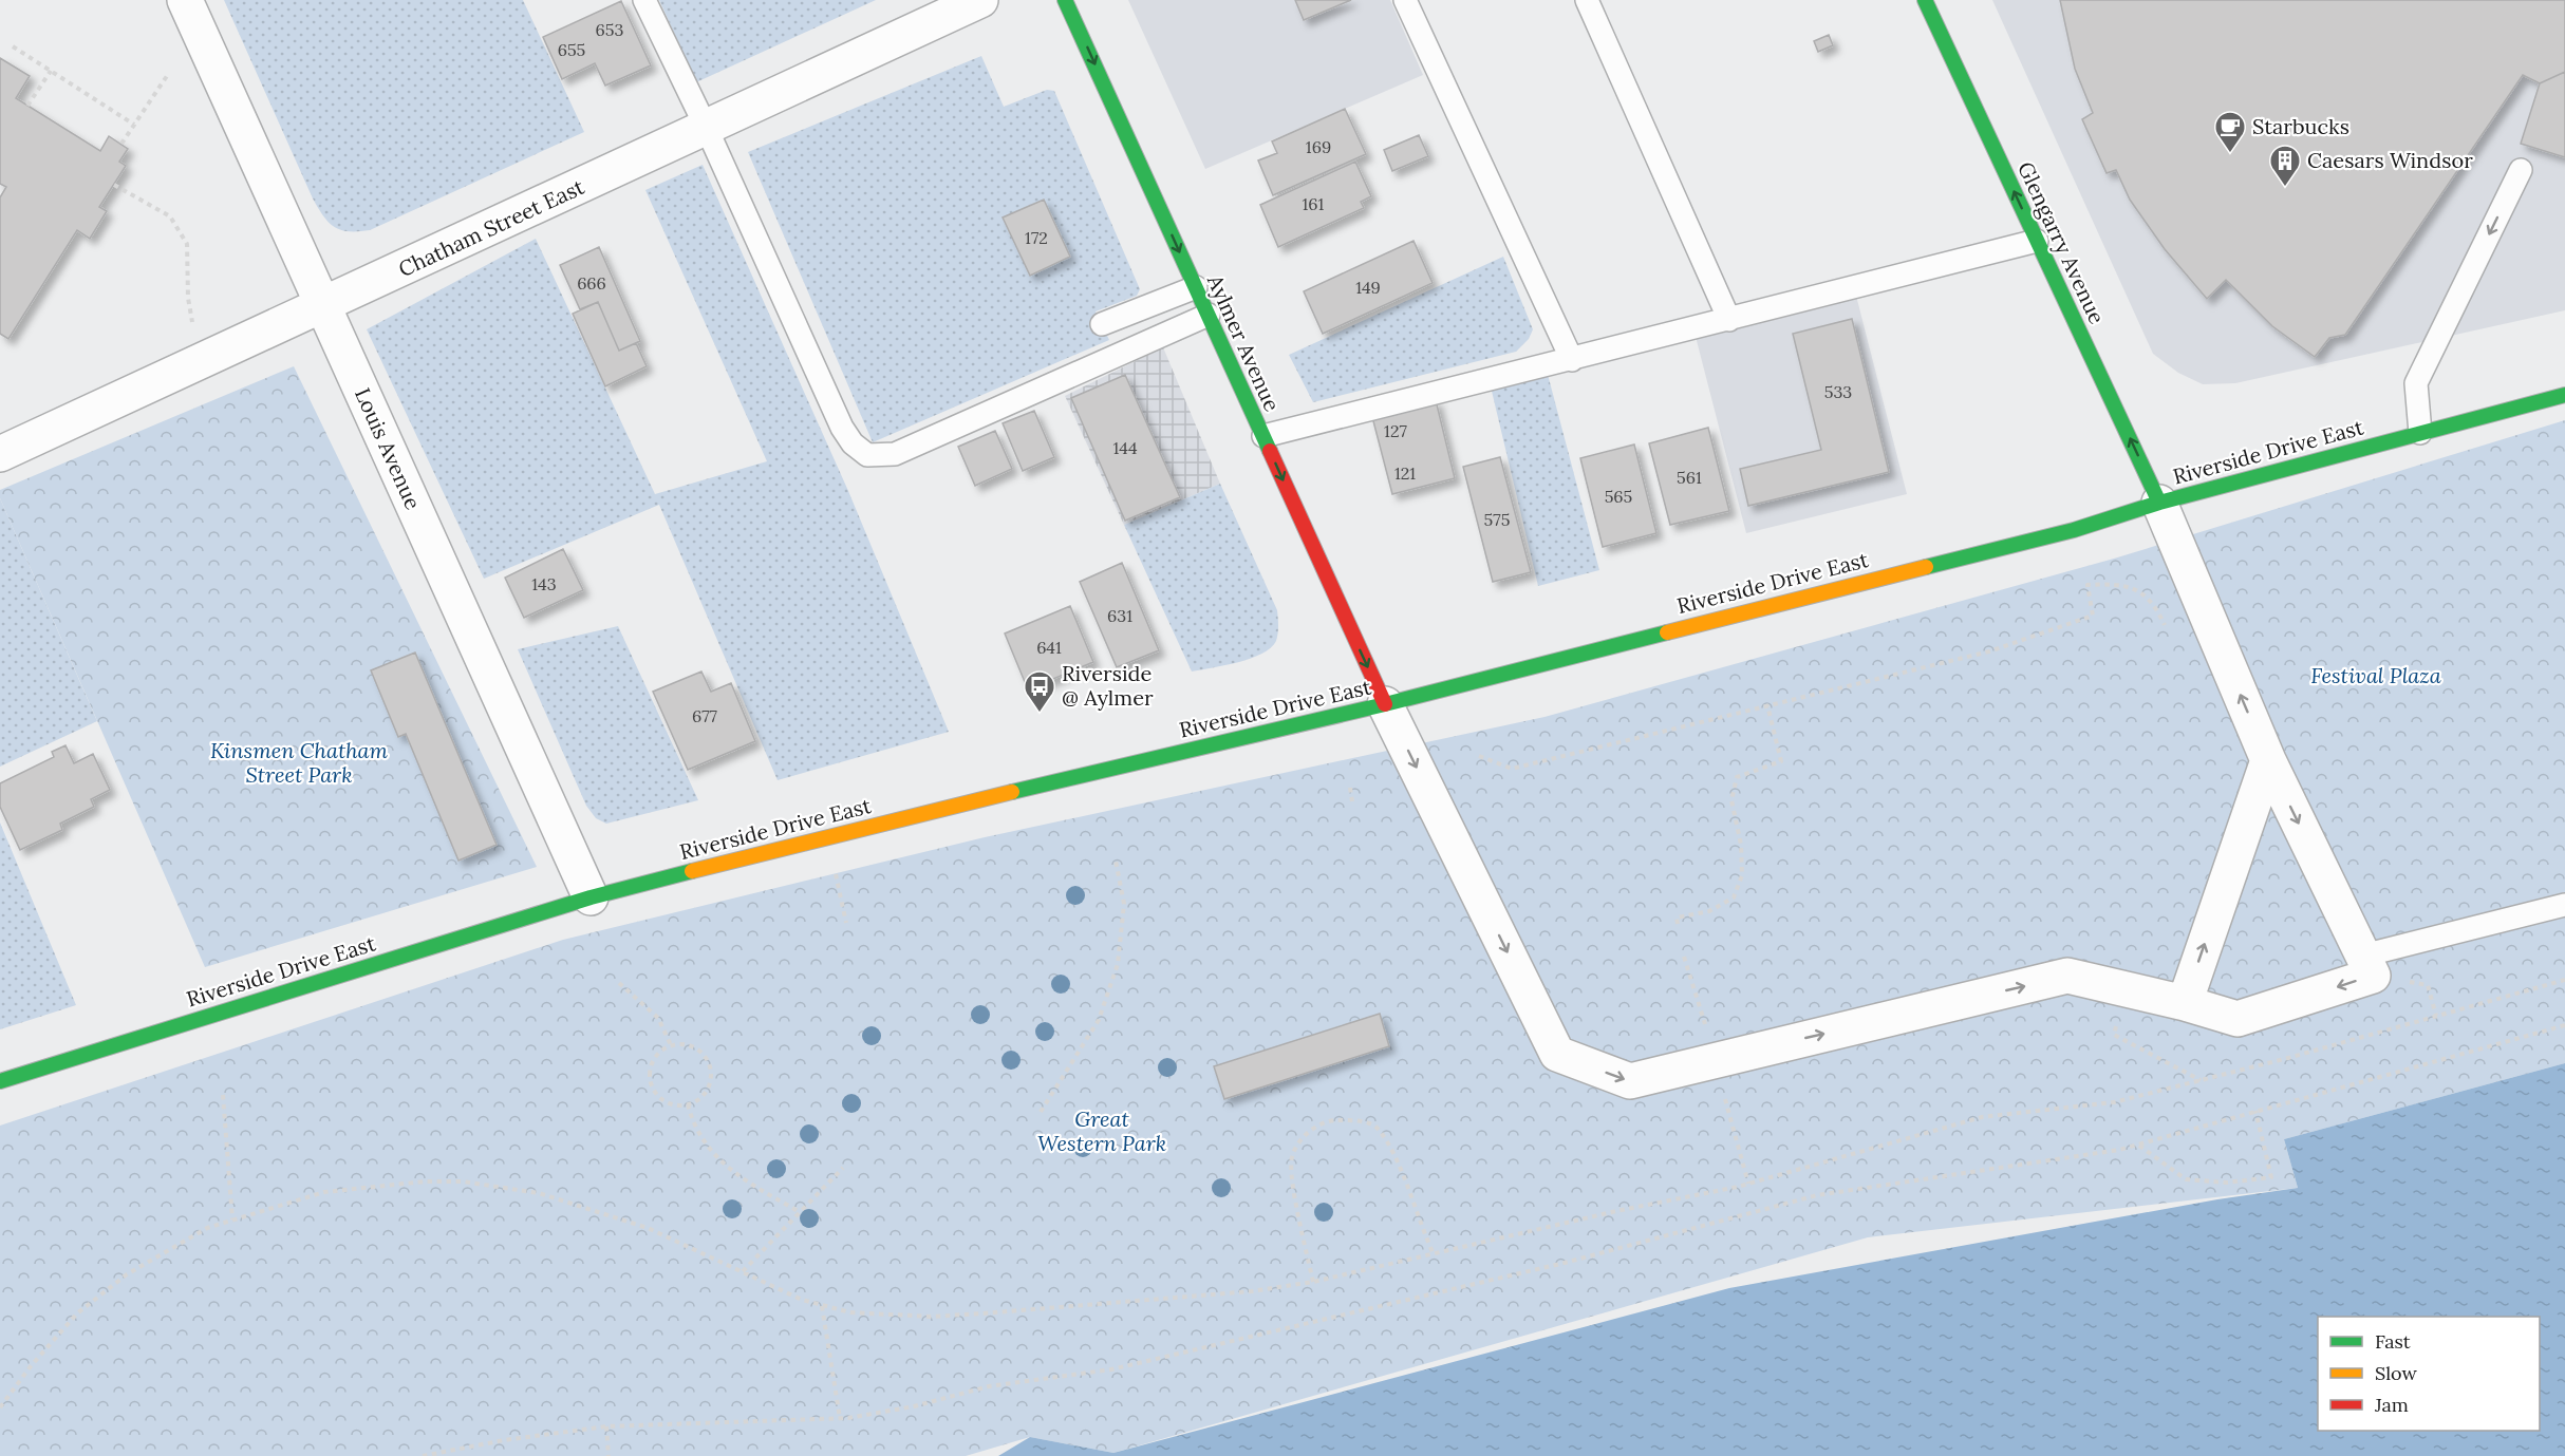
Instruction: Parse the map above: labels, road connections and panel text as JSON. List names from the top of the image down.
{
  "streets": {
    "main road": ["Glengarry Avenue", "Aylmer Avenue", "Riverside Drive East"],
    "street": ["Chatham Street East", "Louis Avenue"]
  },
  "crossings": [
    ["Chatham Street East", "Louis Avenue"],
    ["Glengarry Avenue", "Riverside Drive East"],
    ["Aylmer Avenue", "Riverside Drive East"],
    ["Louis Avenue", "Riverside Drive East"]
  ],
  "one_way": ["Glengarry Avenue", "Aylmer Avenue"],
  "parks": ["Festival Plaza", "Kinsmen Chatham Street Park", "Great Western Park"],
  "places": {
    "cafe": ["Starbucks"],
    "building": ["Caesars Windsor"],
    "bus stop": ["Riverside @ Aylmer"]
  },
  "house_numbers": [
    "653",
    "655",
    "169",
    "161",
    "172",
    "666",
    "149",
    "533",
    "127",
    "144",
    "121",
    "561",
    "565",
    "575",
    "143",
    "631",
    "641",
    "677"
  ],
  "legend": ["Fast", "Slow", "Jam"]
}
